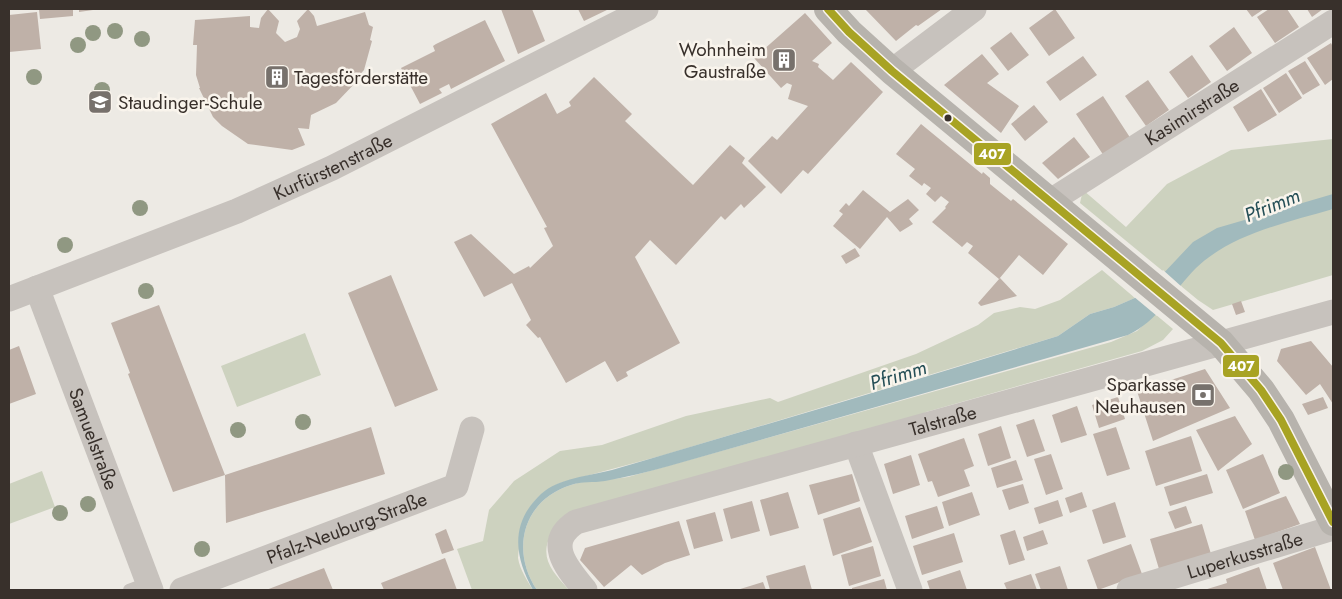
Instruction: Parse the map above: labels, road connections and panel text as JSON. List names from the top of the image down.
{
  "streets": {
    "street": [
      "Kasimirstraße",
      "Kurfürstenstraße",
      "Talstraße",
      "Samuelstraße",
      "Pfalz-Neuburg-Straße",
      "Luperkusstraße"
    ]
  },
  "crossings": [
    ["Kurfürstenstraße", "Samuelstraße"]
  ],
  "water": ["Pfrimm"],
  "places": {
    "building": ["Wohnheim Gaustraße", "Tagesförderstätte"],
    "school or university": ["Staudinger-Schule"],
    "bank": ["Sparkasse Neuhausen"]
  },
  "lines": ["transit line 407"]
}
